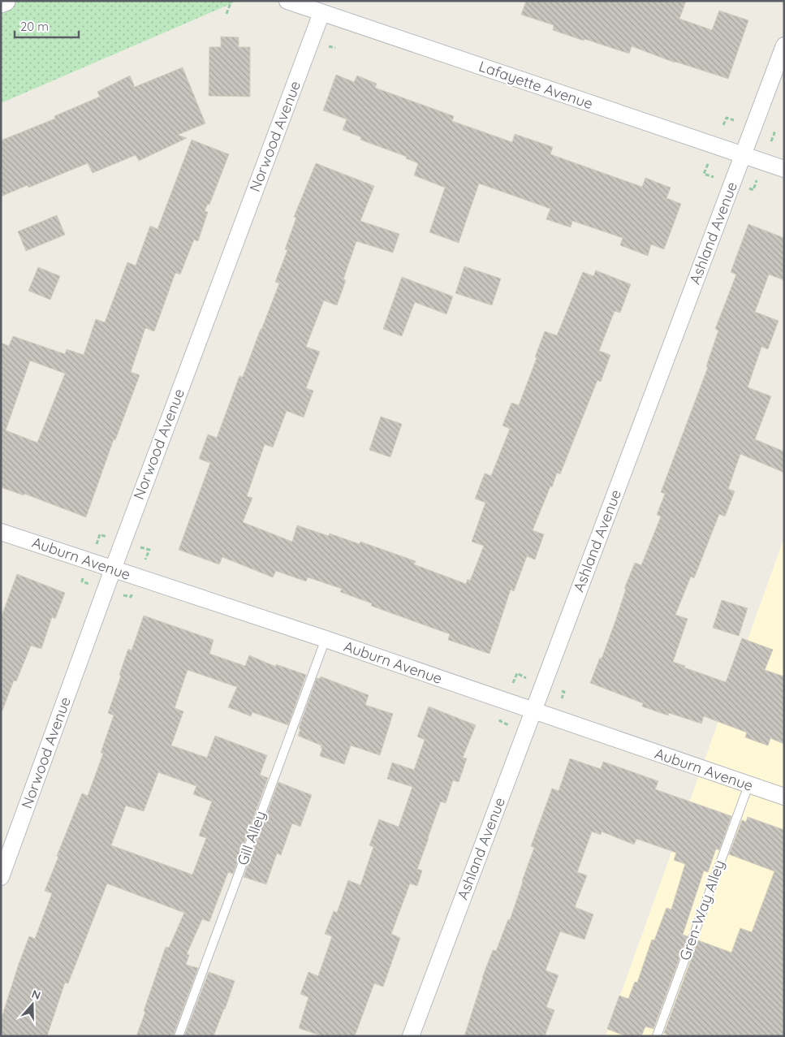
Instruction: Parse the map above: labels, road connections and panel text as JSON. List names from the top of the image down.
{
  "streets": {
    "street": [
      "Lafayette Avenue",
      "Norwood Avenue",
      "Ashland Avenue",
      "Auburn Avenue"
    ],
    "lane": ["Gill Alley", "Gren-Way Alley"]
  },
  "crossings": [
    ["Lafayette Avenue", "Norwood Avenue"],
    ["Lafayette Avenue", "Ashland Avenue"],
    ["Norwood Avenue", "Auburn Avenue"],
    ["Ashland Avenue", "Auburn Avenue"],
    ["Auburn Avenue", "Gill Alley"],
    ["Auburn Avenue", "Gren-Way Alley"]
  ],
  "scale_bar": "20 m",
  "north": "top"
}
